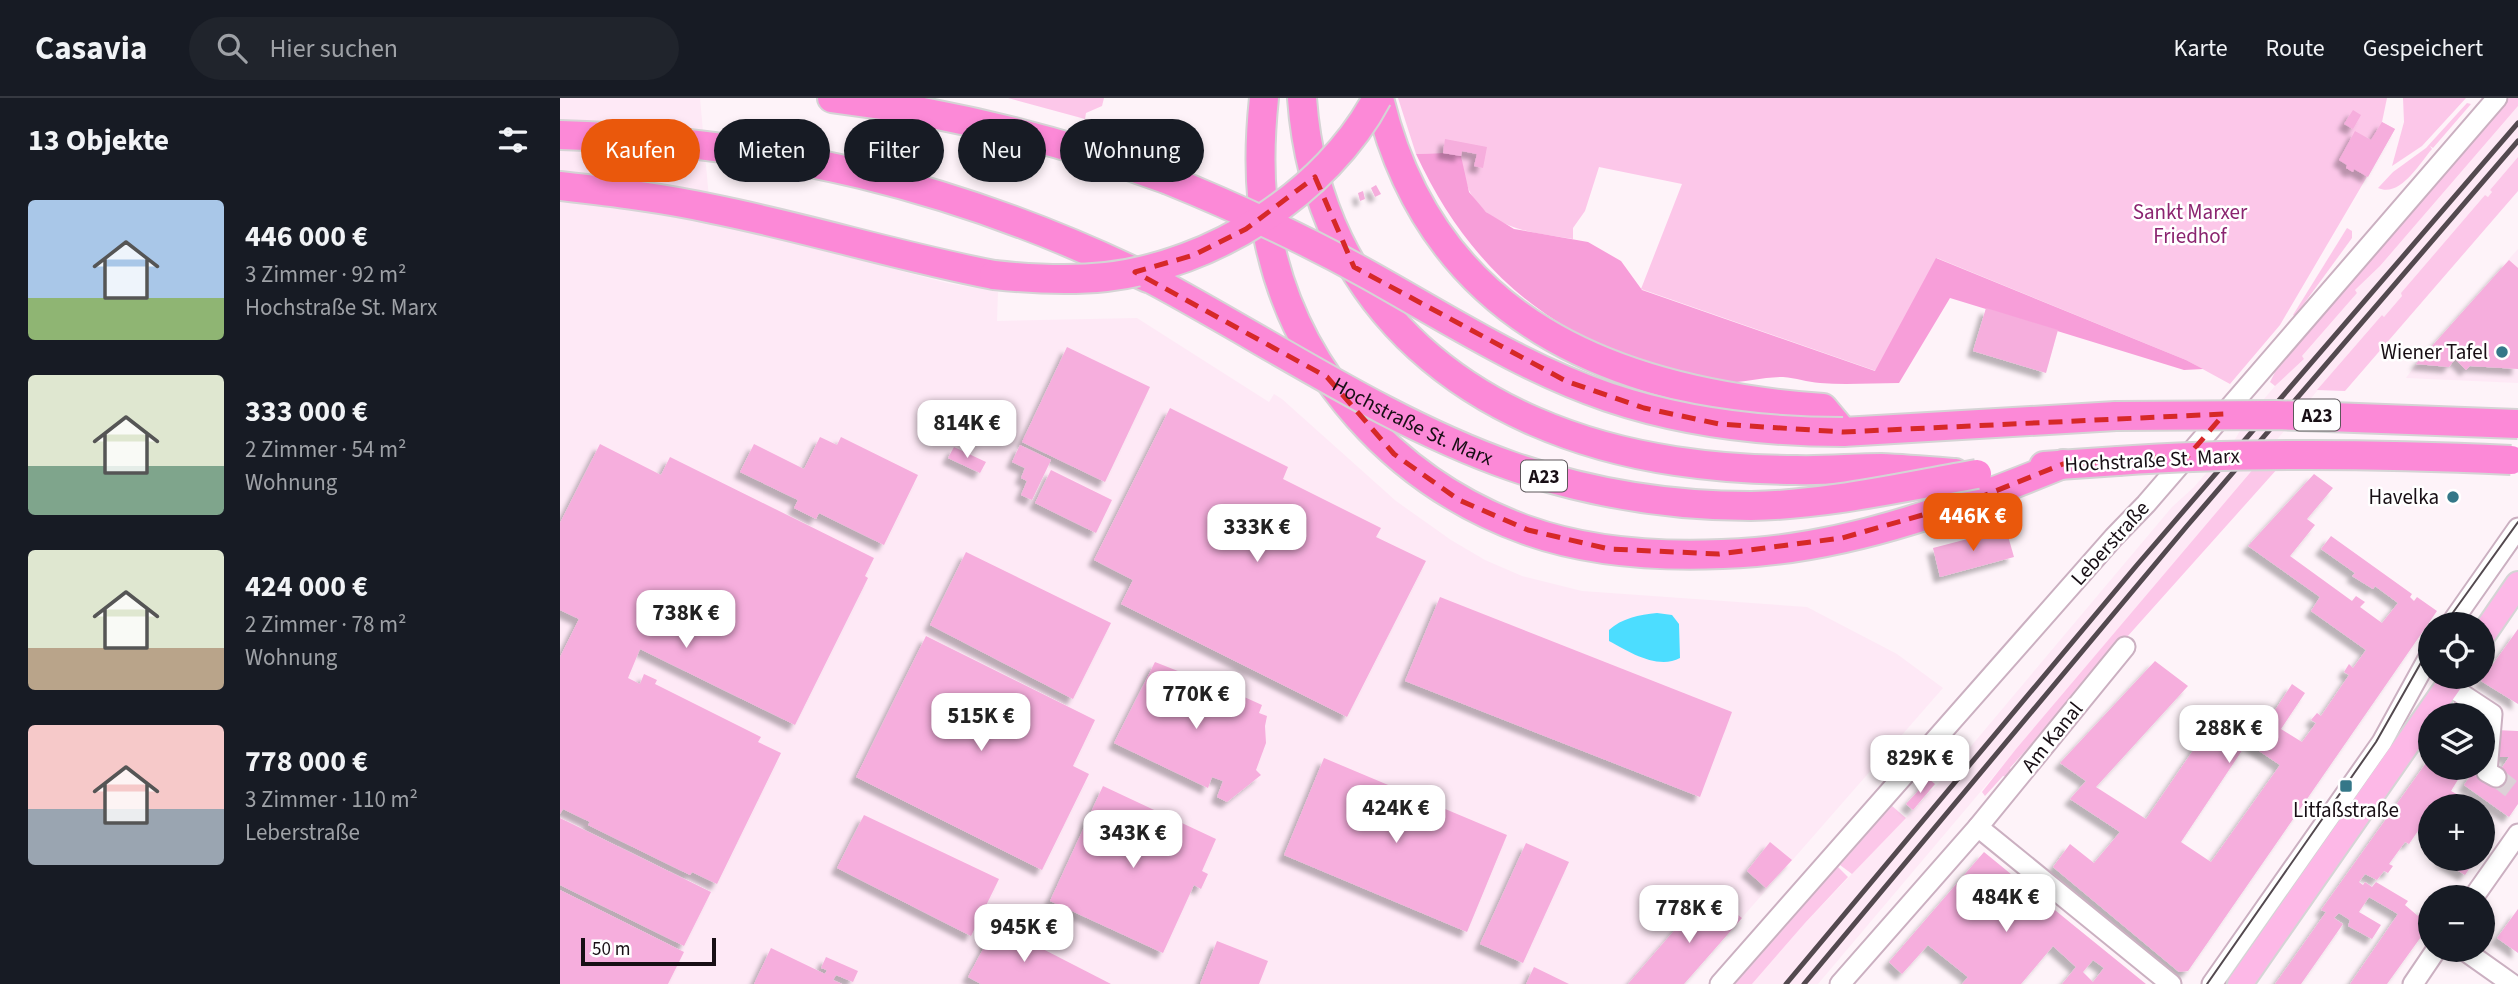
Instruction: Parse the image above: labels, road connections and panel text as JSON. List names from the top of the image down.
{
  "streets": {
    "highway": ["A23", "Hochstraße St. Marx"],
    "street": ["Leberstraße", "Am Kanal"]
  },
  "parks": ["Sankt Marxer Friedhof"],
  "places": {
    "other": ["Wiener Tafel", "Havelka"],
    "transit": ["Litfaßstraße"]
  },
  "scale_bar": "50 m",
  "page": {
    "header": "Casavia",
    "search": "Hier suchen",
    "nav": ["Karte", "Route", "Gespeichert"],
    "heading": "13 Objekte",
    "chip": [
      "Kaufen",
      "Mieten",
      "Filter",
      "Neu",
      "Wohnung"
    ],
    "list": [
      {
        "name": "446 000 €",
        "note": "3 Zimmer · 92 m² · Hochstraße St. Marx"
      },
      {
        "name": "333 000 €",
        "note": "2 Zimmer · 54 m² · Wohnung"
      },
      {
        "name": "424 000 €",
        "note": "2 Zimmer · 78 m² · Wohnung"
      },
      {
        "name": "778 000 €",
        "note": "3 Zimmer · 110 m² · Leberstraße"
      }
    ],
    "price": [
      "814K €",
      "446K €",
      "333K €",
      "738K €",
      "770K €",
      "515K €",
      "288K €",
      "829K €",
      "424K €",
      "343K €",
      "484K €",
      "778K €",
      "945K €"
    ],
    "map_buttons": ["+", "−"],
    "scale": "50 m"
  }
}
